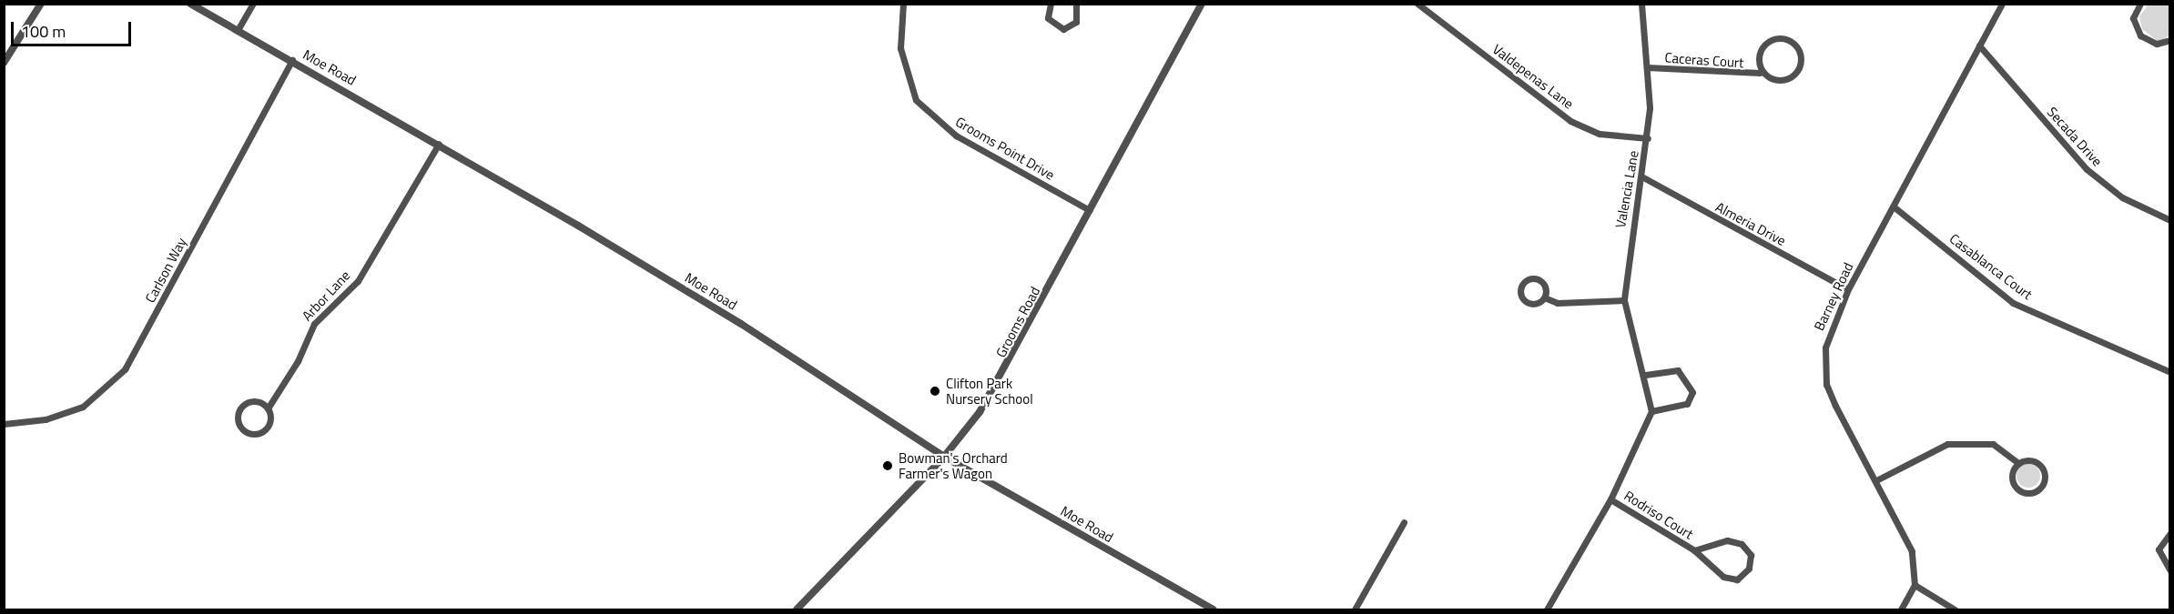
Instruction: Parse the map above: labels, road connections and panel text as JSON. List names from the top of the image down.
{
  "streets": {
    "street": [
      "Caceras Court",
      "Moe Road",
      "Valdepenas Lane",
      "Secada Drive",
      "Grooms Point Drive",
      "Valencia Lane",
      "Almeria Drive",
      "Casablanca Court",
      "Carlson Way",
      "Arbor Lane",
      "Barney Road",
      "Grooms Road",
      "Rodriso Court"
    ]
  },
  "crossings": [
    ["Caceras Court", "Valencia Lane"],
    ["Moe Road", "Carlson Way"],
    ["Moe Road", "Arbor Lane"],
    ["Moe Road", "Grooms Road"],
    ["Valdepenas Lane", "Valencia Lane"],
    ["Secada Drive", "Barney Road"],
    ["Grooms Point Drive", "Grooms Road"],
    ["Valencia Lane", "Almeria Drive"],
    ["Almeria Drive", "Barney Road"],
    ["Casablanca Court", "Barney Road"]
  ],
  "places": ["Clifton Park Nursery School", "Bowman's Orchard Farmer's Wagon"],
  "scale_bar": "100 m"
}
